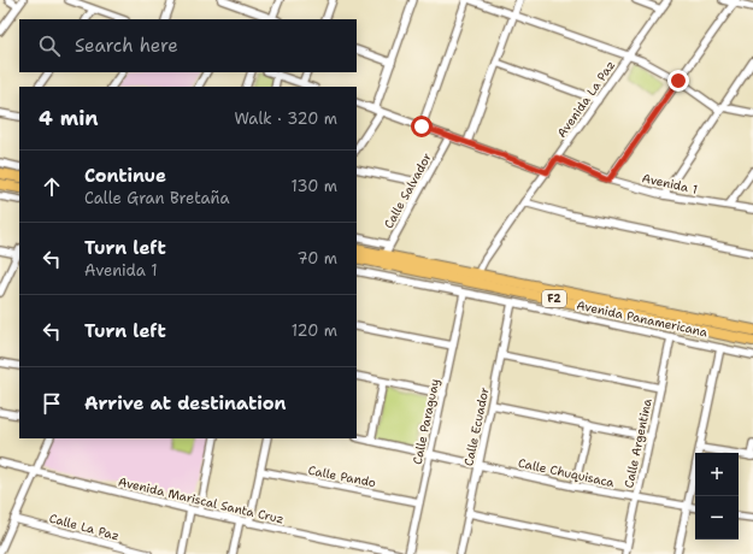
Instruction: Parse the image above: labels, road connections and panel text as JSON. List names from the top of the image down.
{
  "streets": {
    "highway": ["F2", "Avenida Panamericana"],
    "street": [
      "Avenida La Paz",
      "Avenida 1",
      "Calle Salvador",
      "Calle Paraguay",
      "Calle Ecuador",
      "Calle Argentina",
      "Calle Chuquisaca",
      "Calle Pando",
      "Avenida Mariscal Santa Cruz",
      "Calle La Paz"
    ]
  },
  "crossings": [
    ["Avenida La Paz", "Avenida 1"],
    ["Avenida La Paz", "Avenida Panamericana"],
    ["Calle Salvador", "Avenida Panamericana"],
    ["Avenida Panamericana", "Calle Paraguay"],
    ["Avenida Panamericana", "Calle Ecuador"],
    ["Avenida Panamericana", "Calle Argentina"],
    ["Calle Paraguay", "Calle Chuquisaca"],
    ["Calle Paraguay", "Calle Pando"],
    ["Calle Ecuador", "Calle Chuquisaca"],
    ["Calle Argentina", "Calle Chuquisaca"]
  ],
  "page": {
    "search": "Search here",
    "heading": ["4 min", "Walk · 320 m"],
    "list": [
      ["Continue", "Calle Gran Bretaña", "130 m"],
      ["Turn left", "Avenida 1", "70 m"],
      ["Turn left", "120 m"],
      "Arrive at destination"
    ],
    "map_buttons": ["+", "−"]
  }
}
